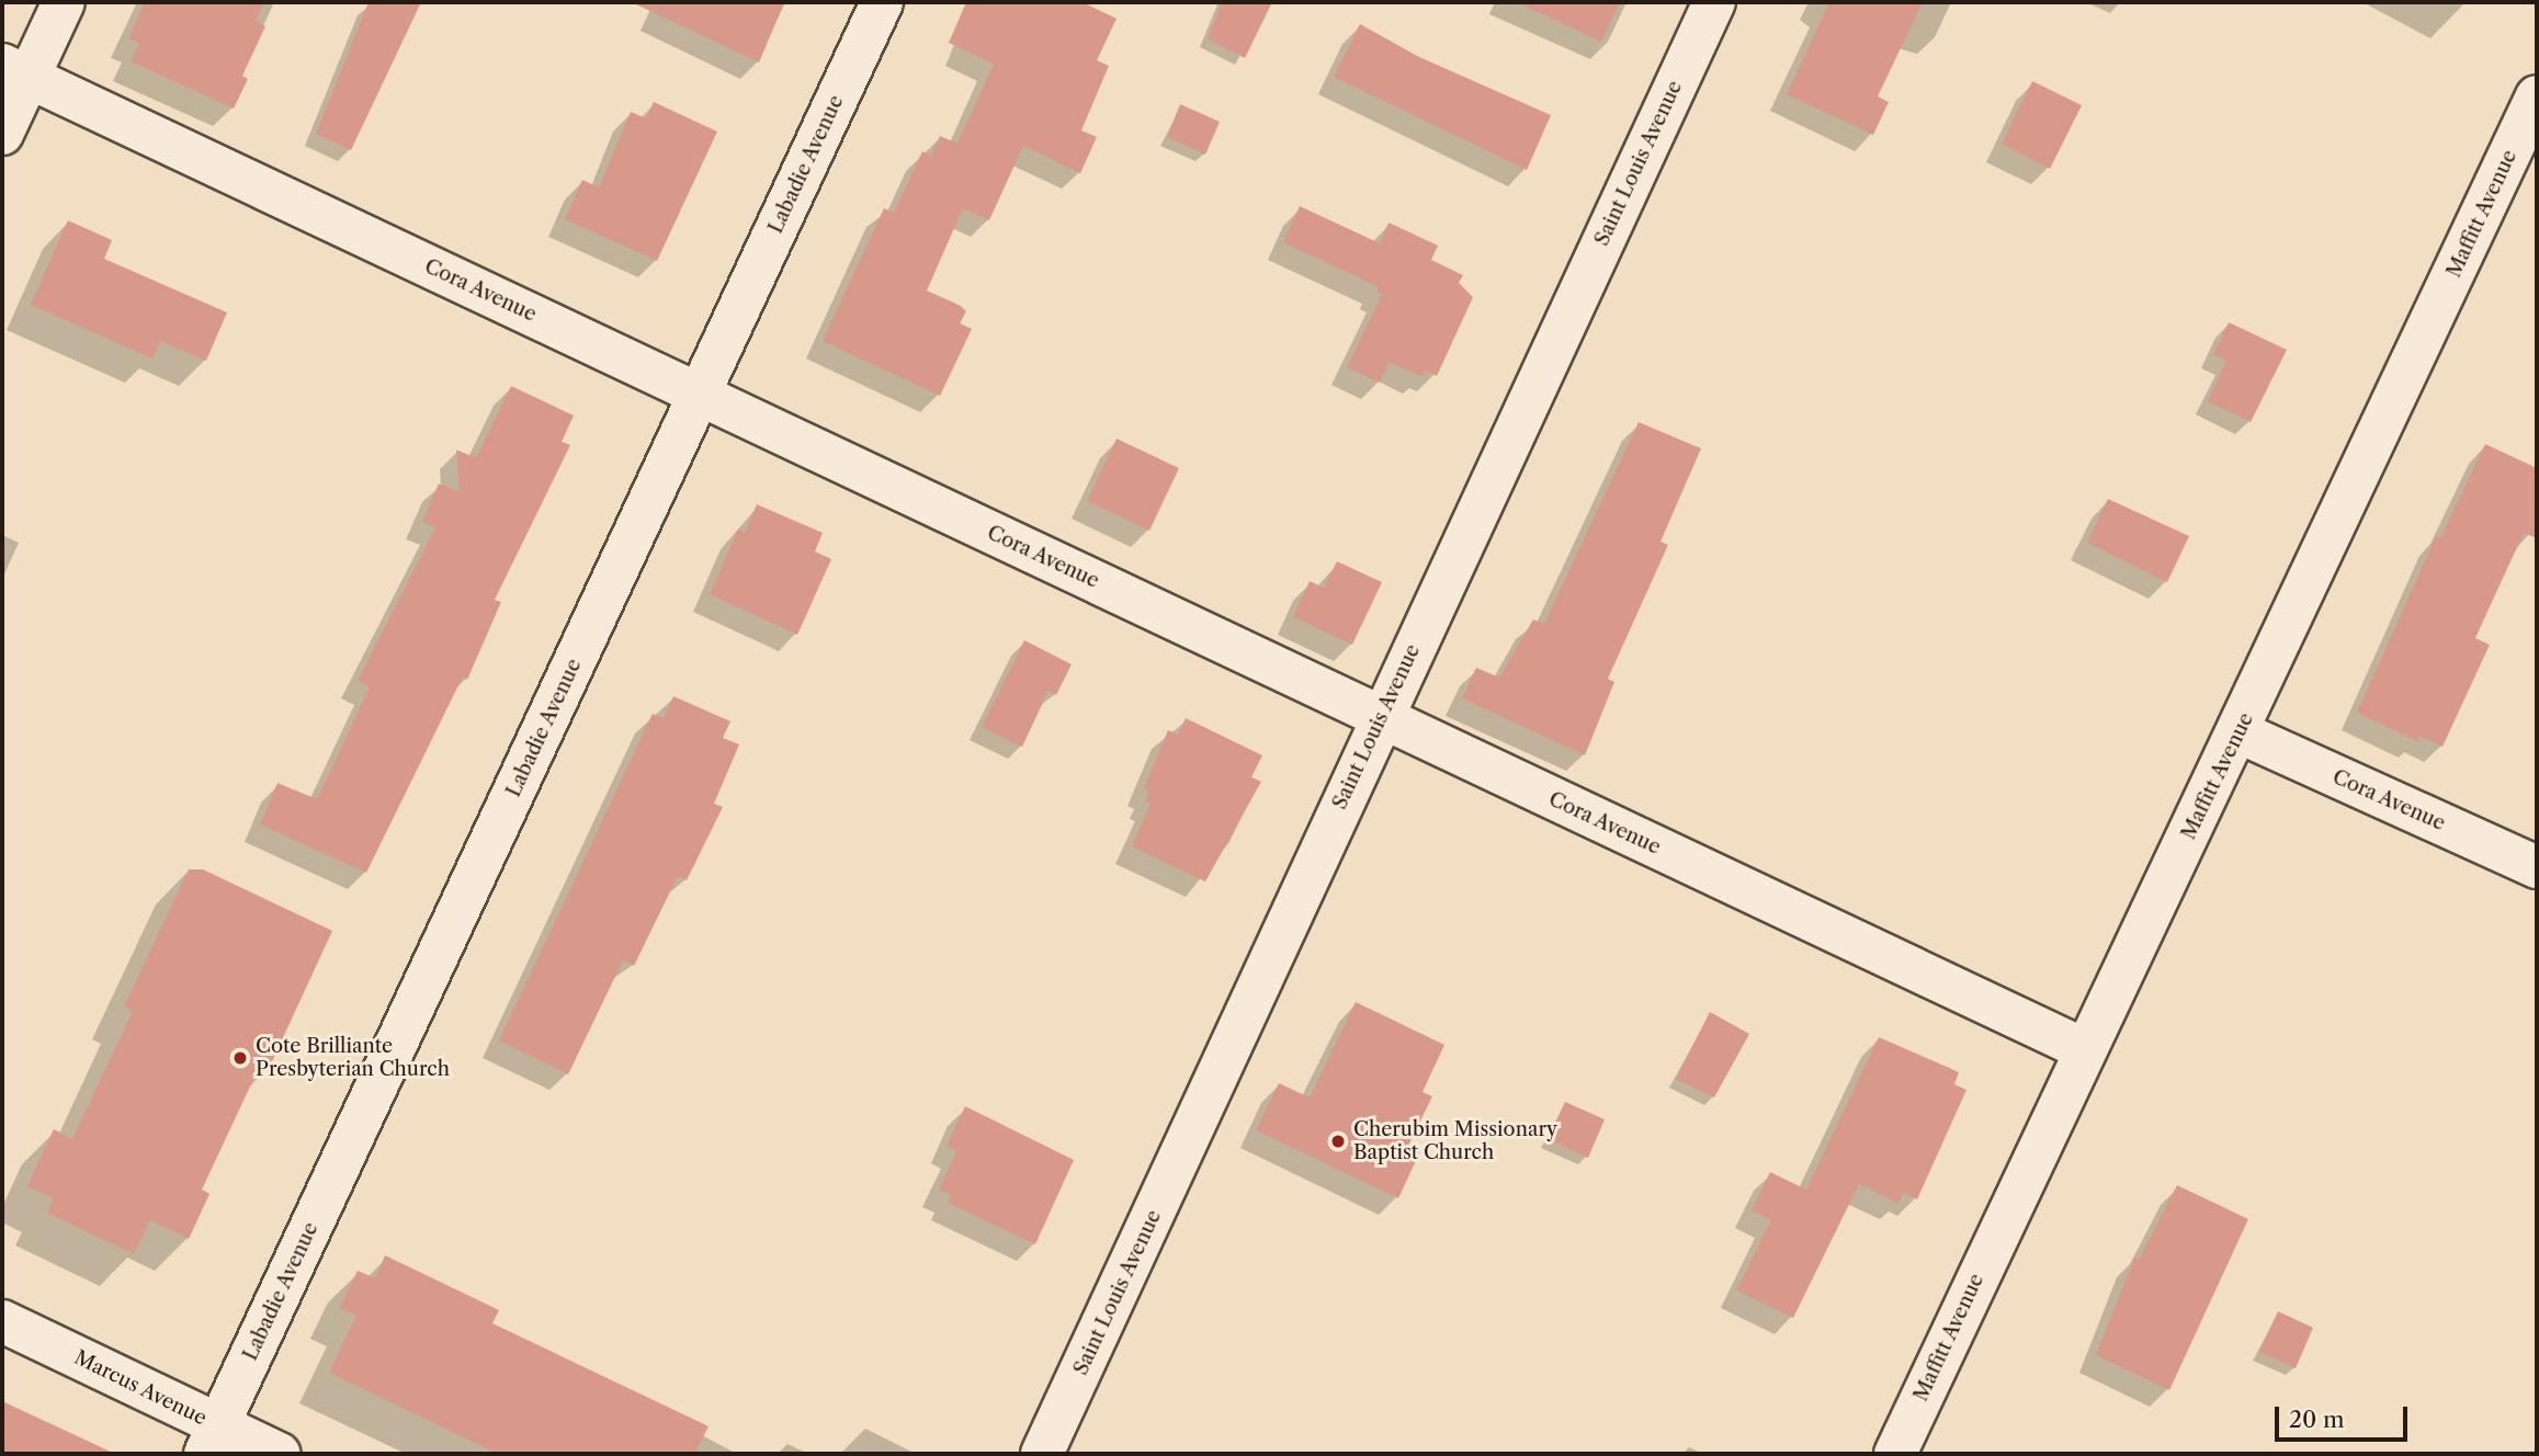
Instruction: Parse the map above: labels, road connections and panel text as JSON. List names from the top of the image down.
{
  "streets": {
    "street": [
      "Saint Louis Avenue",
      "Labadie Avenue",
      "Maffitt Avenue",
      "Cora Avenue",
      "Marcus Avenue"
    ]
  },
  "crossings": [
    ["Saint Louis Avenue", "Cora Avenue"],
    ["Labadie Avenue", "Cora Avenue"],
    ["Labadie Avenue", "Marcus Avenue"],
    ["Maffitt Avenue", "Cora Avenue"]
  ],
  "places": ["Cote Brilliante Presbyterian Church", "Cherubim Missionary Baptist Church"],
  "scale_bar": "20 m"
}
